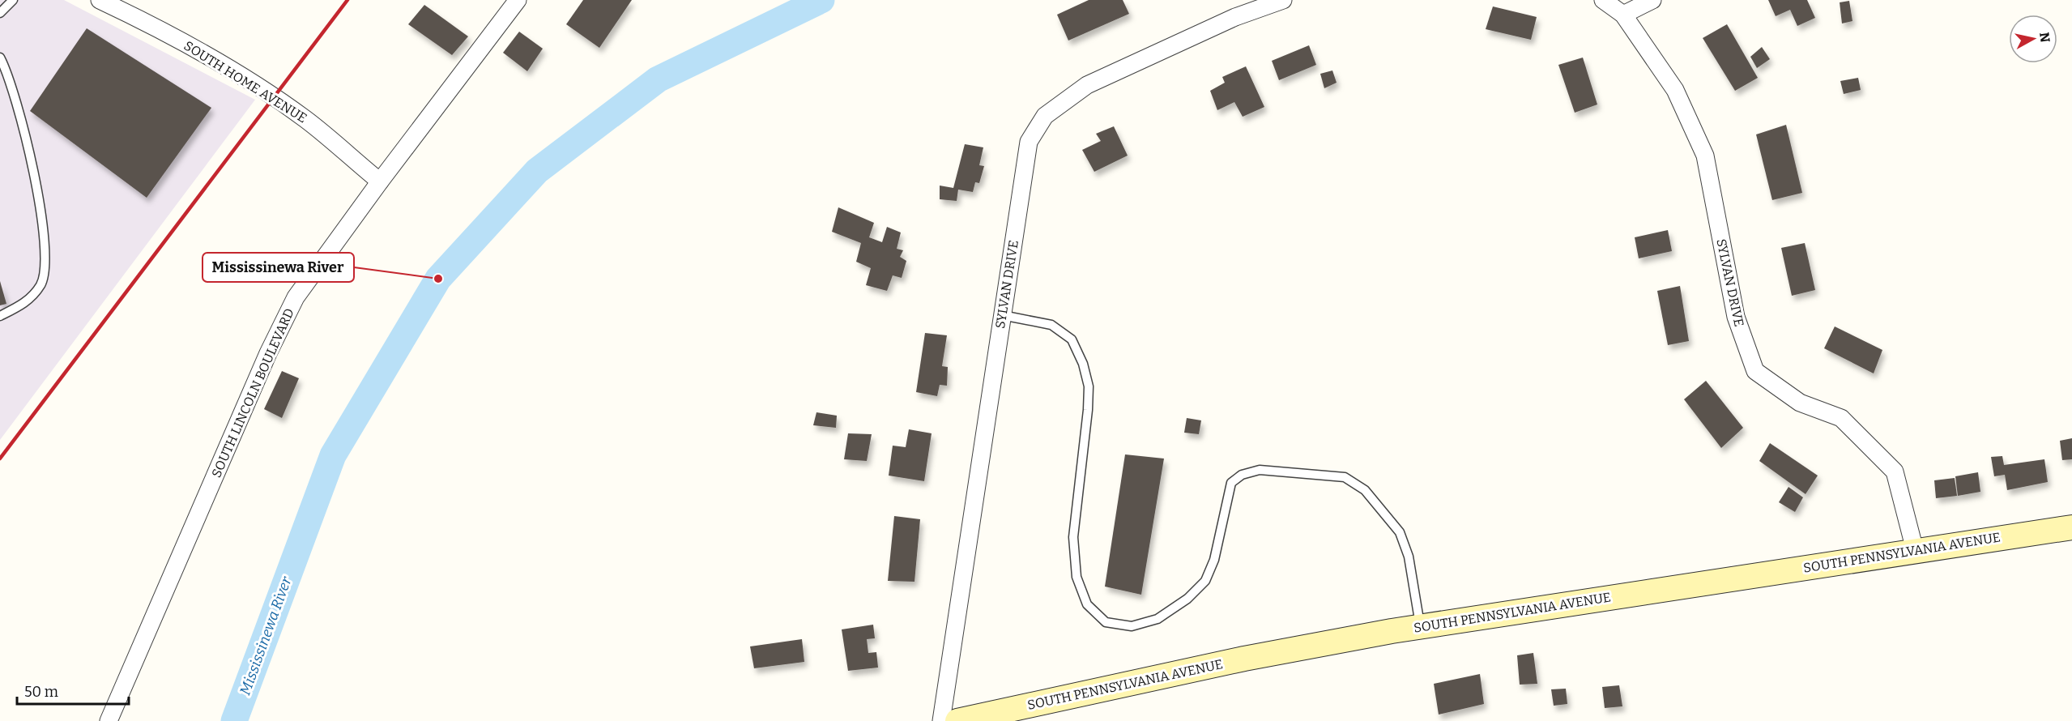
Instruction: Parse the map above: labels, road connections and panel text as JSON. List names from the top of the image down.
{
  "streets": {
    "street": [
      "SOUTH HOME AVENUE",
      "SYLVAN DRIVE",
      "SOUTH LINCOLN BOULEVARD",
      "SOUTH PENNSYLVANIA AVENUE"
    ]
  },
  "crossings": [
    ["SOUTH HOME AVENUE", "SOUTH LINCOLN BOULEVARD"],
    ["SYLVAN DRIVE", "SOUTH PENNSYLVANIA AVENUE"]
  ],
  "water": ["Mississinewa River"],
  "places": ["Mississinewa River"],
  "scale_bar": "50 m",
  "north": "right"
}
